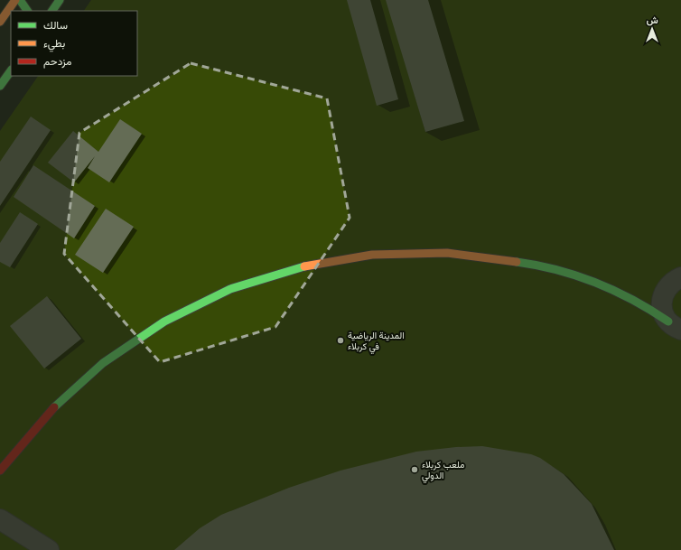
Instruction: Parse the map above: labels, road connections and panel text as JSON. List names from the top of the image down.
{
  "places": ["المدينة الرياضية في كربلاء", "ملعب كربلاء الدولي"],
  "legend": ["سالك", "بطيء", "مزدحم"],
  "north": "top"
}
